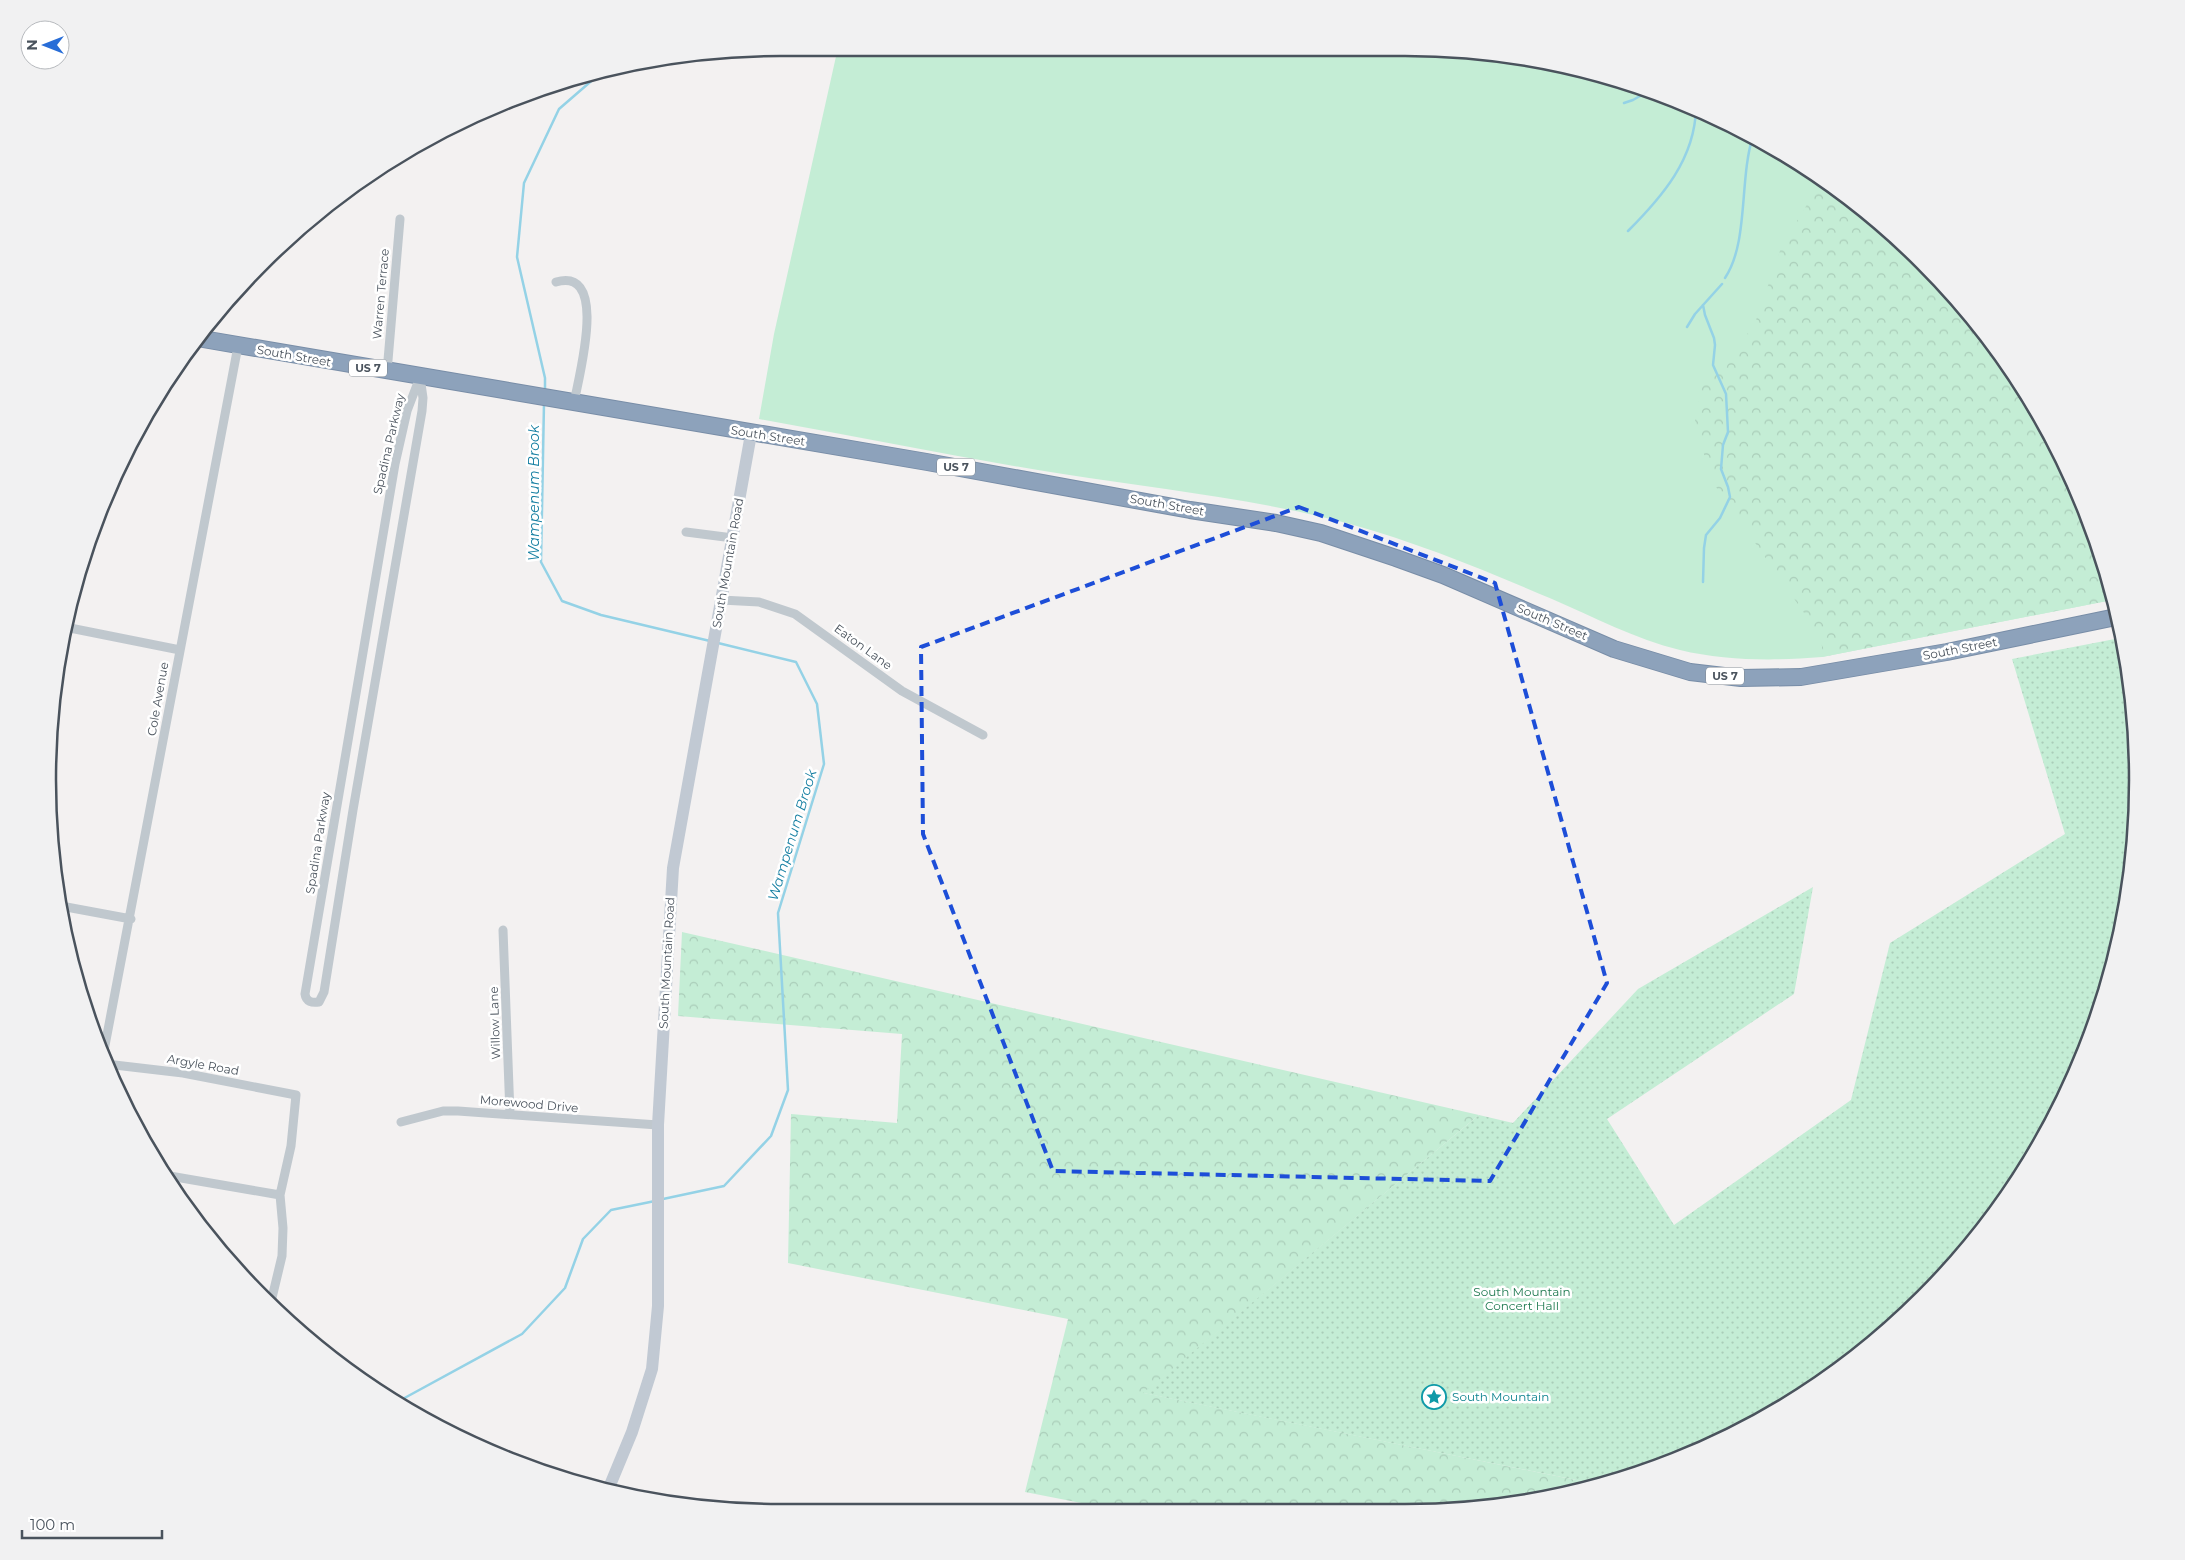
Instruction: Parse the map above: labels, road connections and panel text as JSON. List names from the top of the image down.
{
  "streets": {
    "highway": ["South Street", "US 7"],
    "street": [
      "Warren Terrace",
      "Spadina Parkway",
      "South Mountain Road",
      "Eaton Lane",
      "Cole Avenue",
      "Willow Lane",
      "Argyle Road",
      "Morewood Drive"
    ]
  },
  "crossings": [
    ["Warren Terrace", "South Street"],
    ["South Street", "Spadina Parkway"],
    ["South Street", "South Mountain Road"],
    ["South Street", "Cole Avenue"],
    ["South Mountain Road", "Eaton Lane"],
    ["South Mountain Road", "Morewood Drive"],
    ["Willow Lane", "Morewood Drive"]
  ],
  "water": ["Wampenum Brook"],
  "parks": ["South Mountain Concert Hall"],
  "places": {
    "place": ["South Mountain"]
  },
  "scale_bar": "100 m",
  "north": "left"
}
